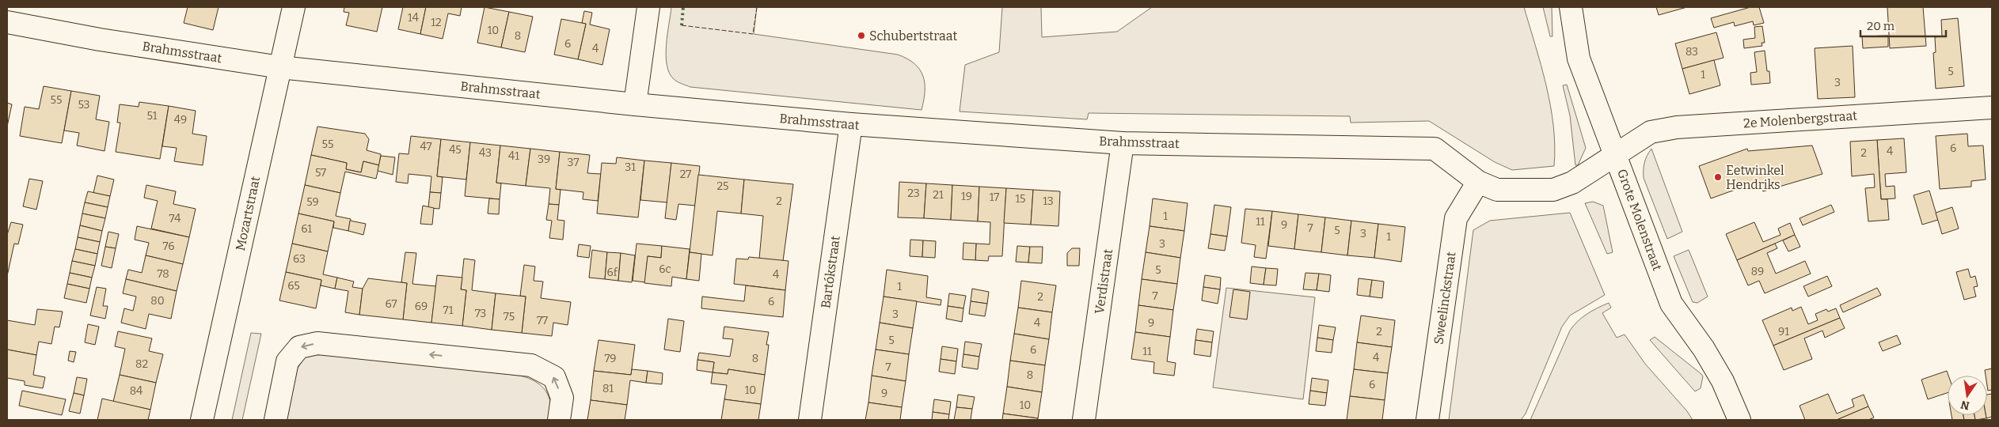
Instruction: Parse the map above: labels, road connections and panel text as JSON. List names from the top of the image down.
{
  "streets": {
    "street": [
      "Brahmsstraat",
      "2e Molenbergstraat",
      "Mozartstraat",
      "Grote Molenstraat",
      "Bartókstraat",
      "Verdistraat",
      "Sweelinckstraat"
    ]
  },
  "crossings": [
    ["Brahmsstraat", "2e Molenbergstraat"],
    ["Brahmsstraat", "Mozartstraat"],
    ["Brahmsstraat", "Grote Molenstraat"],
    ["Brahmsstraat", "Bartókstraat"],
    ["Brahmsstraat", "Verdistraat"],
    ["Brahmsstraat", "Sweelinckstraat"],
    ["2e Molenbergstraat", "Grote Molenstraat"]
  ],
  "places": ["Schubertstraat", "Eetwinkel Hendriks"],
  "house_numbers": [
    "14",
    "12",
    "10",
    "8",
    "6",
    "4",
    "83",
    "5",
    "1",
    "3",
    "55",
    "53",
    "51",
    "49",
    "55",
    "47",
    "6",
    "45",
    "4",
    "43",
    "2",
    "41",
    "39",
    "37",
    "31",
    "57",
    "27",
    "25",
    "23",
    "21",
    "19",
    "17",
    "15",
    "2",
    "13",
    "59",
    "1",
    "74",
    "11",
    "9",
    "7",
    "61",
    "5",
    "3",
    "1",
    "3",
    "76",
    "63",
    "6c",
    "5",
    "89",
    "6f",
    "78",
    "4",
    "65",
    "1",
    "7",
    "2",
    "80",
    "6",
    "67",
    "69",
    "71",
    "73",
    "3",
    "75",
    "77",
    "4",
    "9",
    "2",
    "91",
    "5",
    "6",
    "11",
    "4",
    "79",
    "8",
    "82",
    "7",
    "8",
    "6",
    "81",
    "10",
    "84",
    "9",
    "10"
  ],
  "scale_bar": "20 m",
  "north": "bottom"
}
